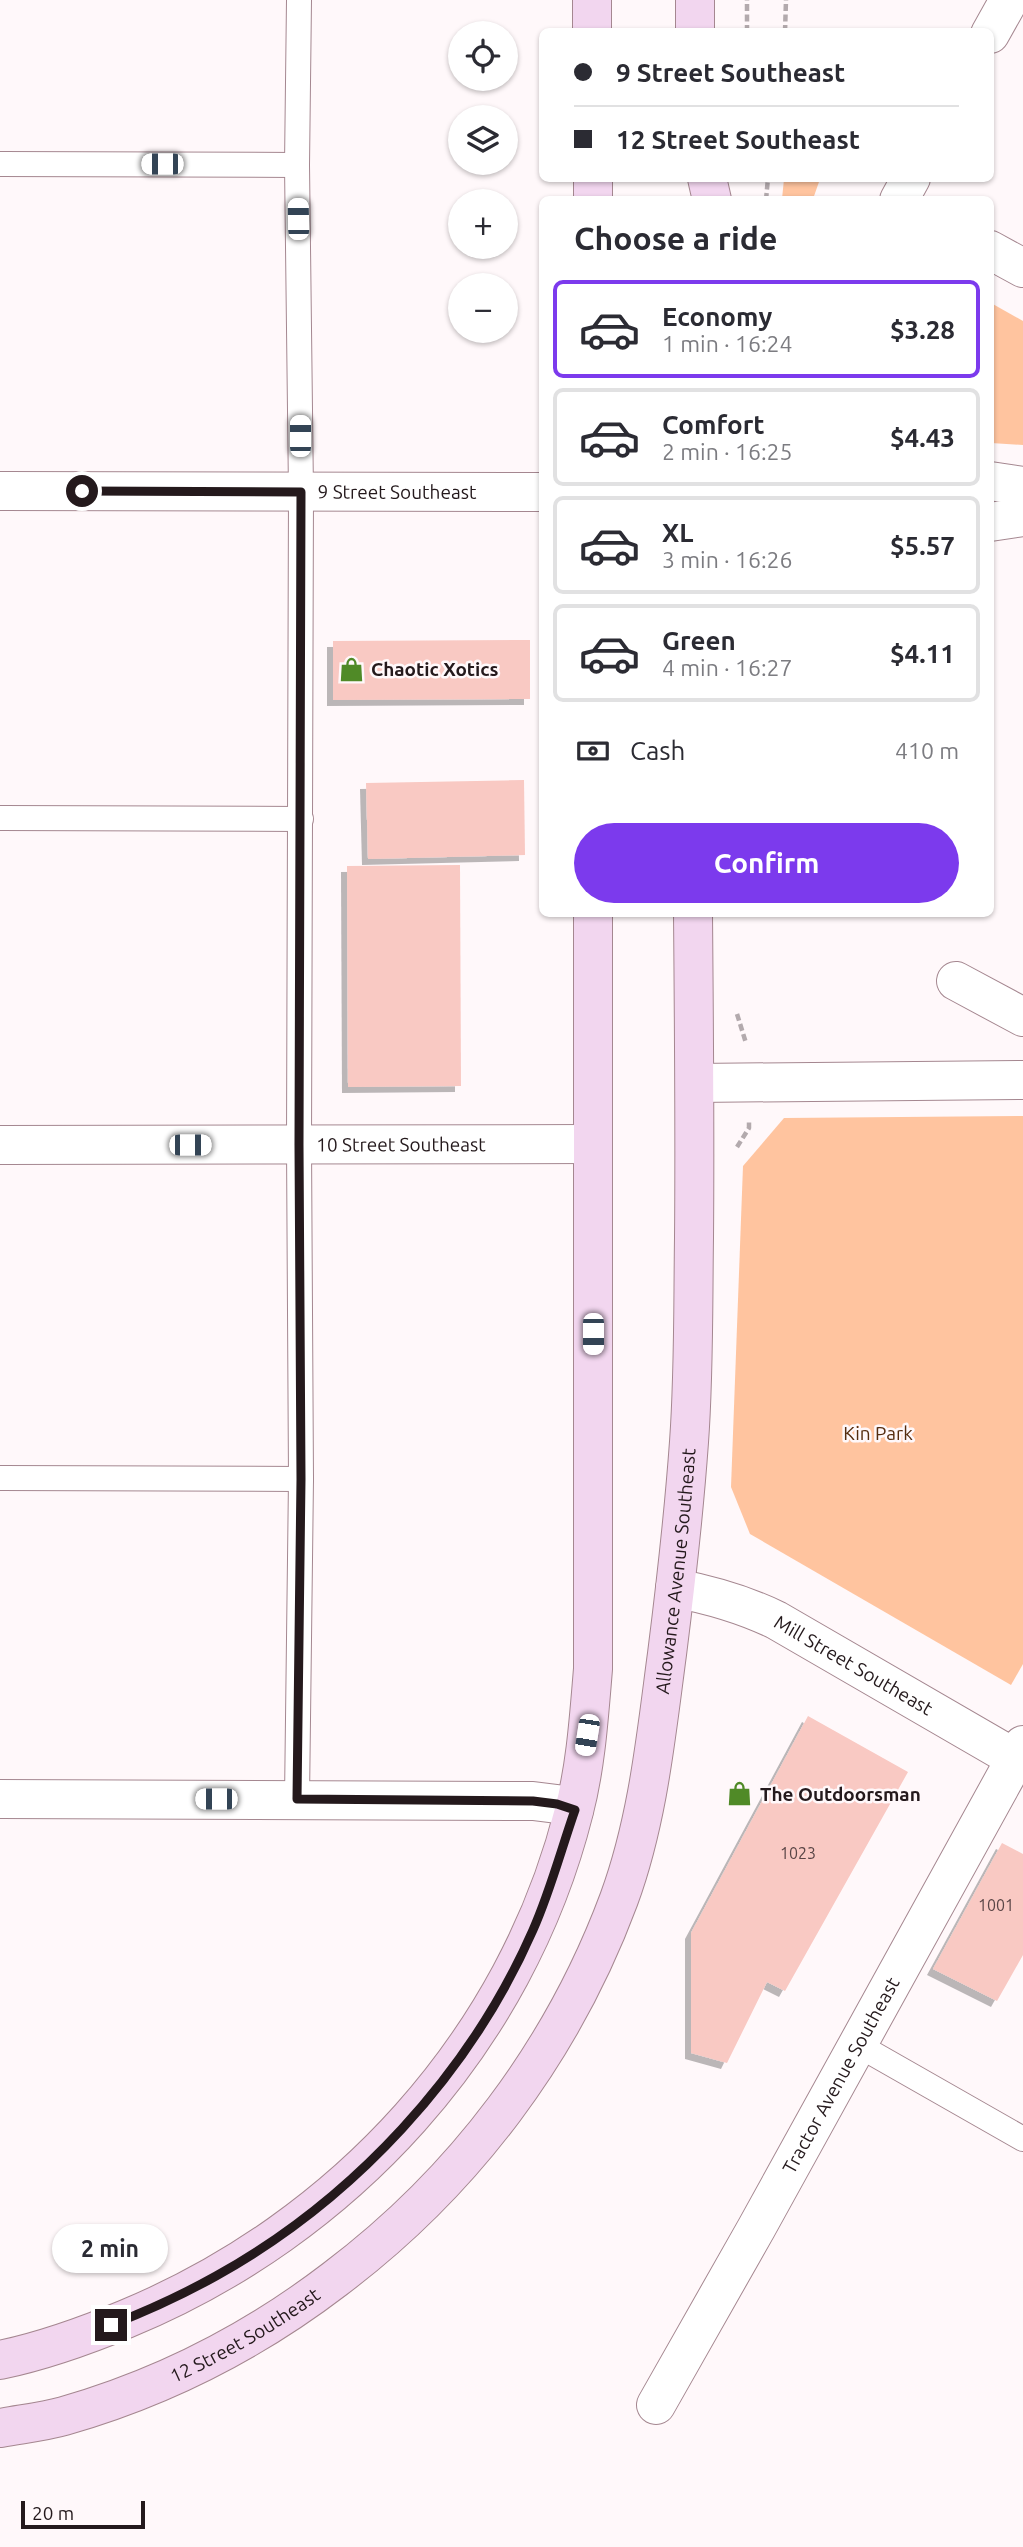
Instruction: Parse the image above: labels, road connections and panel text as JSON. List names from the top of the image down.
{
  "streets": {
    "main road": ["Allowance Avenue Southeast", "12 Street Southeast"],
    "street": [
      "9 Street Southeast",
      "10 Street Southeast",
      "Mill Street Southeast",
      "Tractor Avenue Southeast"
    ]
  },
  "crossings": [
    ["Allowance Avenue Southeast", "Mill Street Southeast"],
    ["Allowance Avenue Southeast", "12 Street Southeast"],
    ["Mill Street Southeast", "Tractor Avenue Southeast"]
  ],
  "parks": ["Kin Park"],
  "places": {
    "shop": ["Chaotic Xotics", "The Outdoorsman"]
  },
  "house_numbers": ["1023", "1001"],
  "scale_bar": "20 m",
  "page": {
    "map_buttons": ["+", "−"],
    "banner": ["9 Street Southeast", "12 Street Southeast"],
    "heading": "Choose a ride",
    "list": [
      {
        "name": "Economy",
        "note": "1 min · 16:24",
        "value": "$3.28"
      },
      {
        "name": "Comfort",
        "note": "2 min · 16:25",
        "value": "$4.43"
      },
      {
        "name": "XL",
        "note": "3 min · 16:26",
        "value": "$5.57"
      },
      {
        "name": "Green",
        "note": "4 min · 16:27",
        "value": "$4.11"
      }
    ],
    "pay": ["Cash", "410 m"],
    "buttons": "Confirm",
    "bubble": "2 min",
    "scale": "20 m"
  }
}
